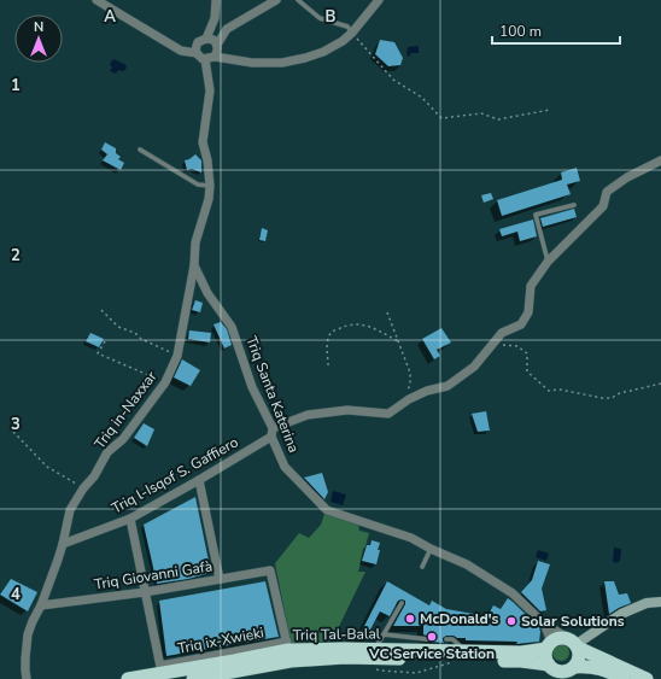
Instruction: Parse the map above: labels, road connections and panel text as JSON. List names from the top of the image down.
{
  "streets": {
    "highway": ["Triq Tal-Balal"],
    "street": [
      "Triq Santa Katerina",
      "Triq in-Naxxar",
      "Triq l-Isqof S. Gaffiero",
      "Triq Giovanni Gafà"
    ]
  },
  "crossings": [
    ["Triq Santa Katerina", "Triq in-Naxxar"],
    ["Triq Santa Katerina", "Triq l-Isqof S. Gaffiero"],
    ["Triq Santa Katerina", "Triq Tal-Balal"],
    ["Triq in-Naxxar", "Triq l-Isqof S. Gaffiero"],
    ["Triq in-Naxxar", "Triq Giovanni Gafà"],
    ["Triq Giovanni Gafà", "Triq Tal-Balal"]
  ],
  "places": ["McDonald's", "Solar Solutions", "VC Service Station"],
  "scale_bar": "100 m",
  "north": "top",
  "grid": {
    "columns": ["A", "B"],
    "rows": [
      "1",
      "2",
      "3",
      "4"
    ]
  }
}
